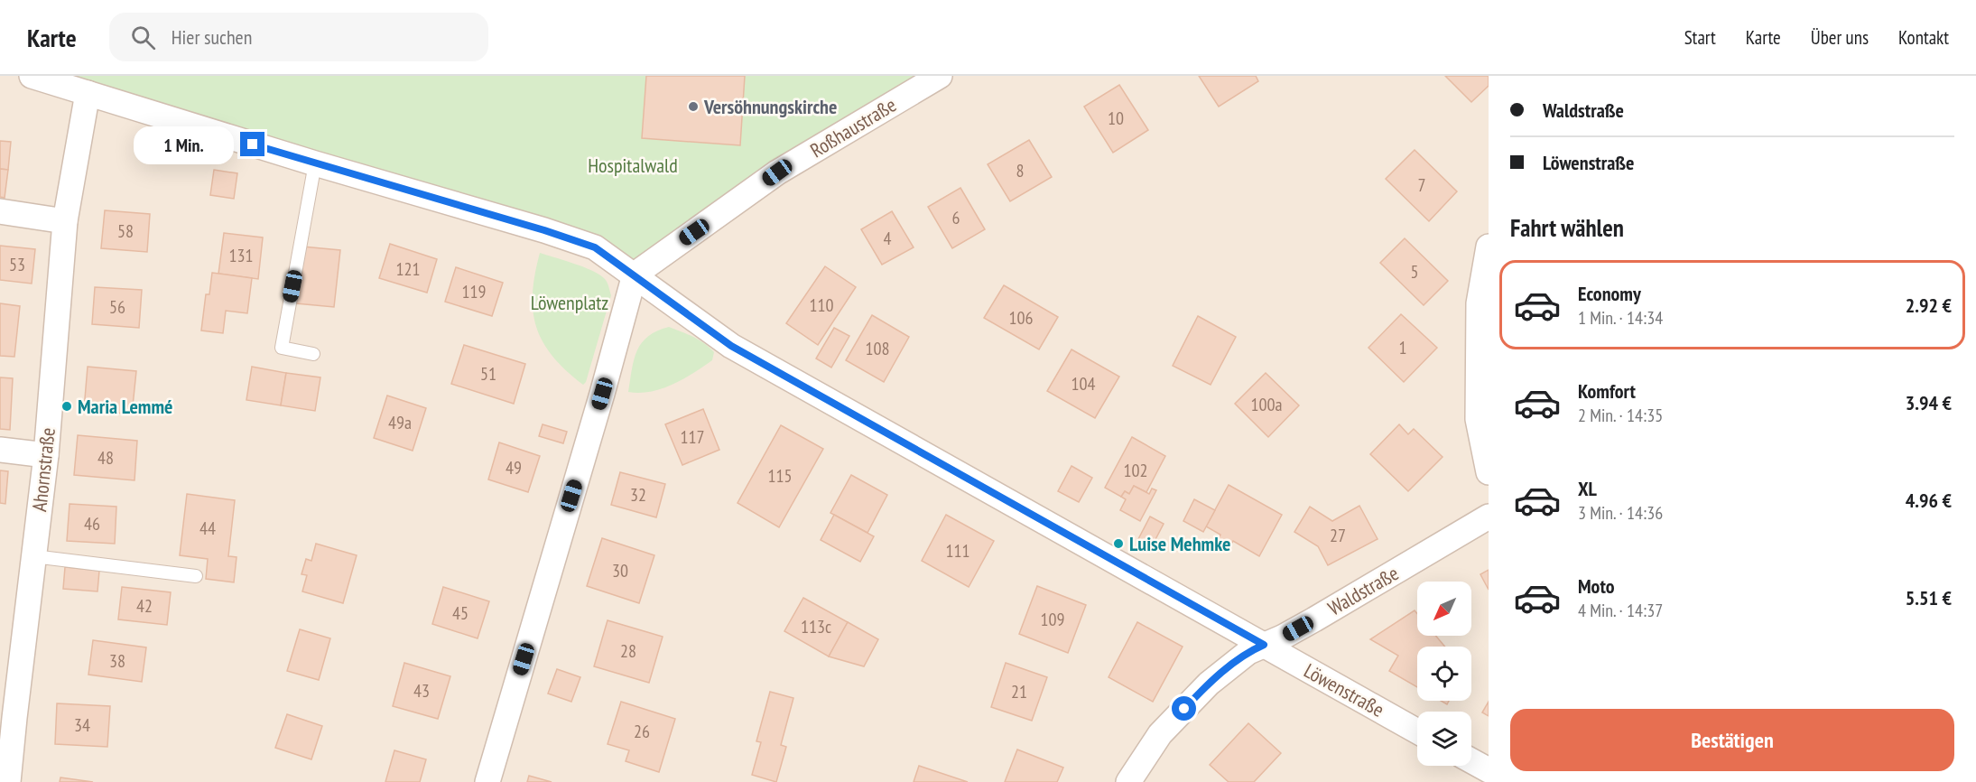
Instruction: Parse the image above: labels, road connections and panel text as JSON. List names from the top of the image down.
{
  "streets": {
    "street": [
      "Roßhaustraße",
      "Ahornstraße",
      "Waldstraße",
      "Löwenstraße"
    ]
  },
  "crossings": [
    ["Roßhaustraße", "Löwenstraße"],
    ["Ahornstraße", "Löwenstraße"],
    ["Waldstraße", "Löwenstraße"]
  ],
  "parks": ["Hospitalwald", "Löwenplatz"],
  "places": ["Versöhnungskirche", "Maria Lemmé", "Luise Mehmke"],
  "house_numbers": [
    "10",
    "8",
    "7",
    "6",
    "58",
    "4",
    "131",
    "53",
    "121",
    "5",
    "119",
    "110",
    "56",
    "106",
    "1",
    "108",
    "51",
    "104",
    "100a",
    "49a",
    "117",
    "48",
    "49",
    "102",
    "115",
    "32",
    "46",
    "44",
    "27",
    "111",
    "30",
    "42",
    "45",
    "109",
    "113c",
    "28",
    "38",
    "43",
    "21",
    "34",
    "26"
  ],
  "north": "bottom left",
  "page": {
    "header": "Karte",
    "search": "Hier suchen",
    "nav": [
      "Start",
      "Karte",
      "Über uns",
      "Kontakt"
    ],
    "banner": ["Waldstraße", "Löwenstraße"],
    "bubble": "1 Min.",
    "heading": "Fahrt wählen",
    "list": [
      {
        "name": "Economy",
        "note": "1 Min. · 14:34",
        "value": "2.92 €"
      },
      {
        "name": "Komfort",
        "note": "2 Min. · 14:35",
        "value": "3.94 €"
      },
      {
        "name": "XL",
        "note": "3 Min. · 14:36",
        "value": "4.96 €"
      },
      {
        "name": "Moto",
        "note": "4 Min. · 14:37",
        "value": "5.51 €"
      }
    ],
    "buttons": "Bestätigen"
  }
}
